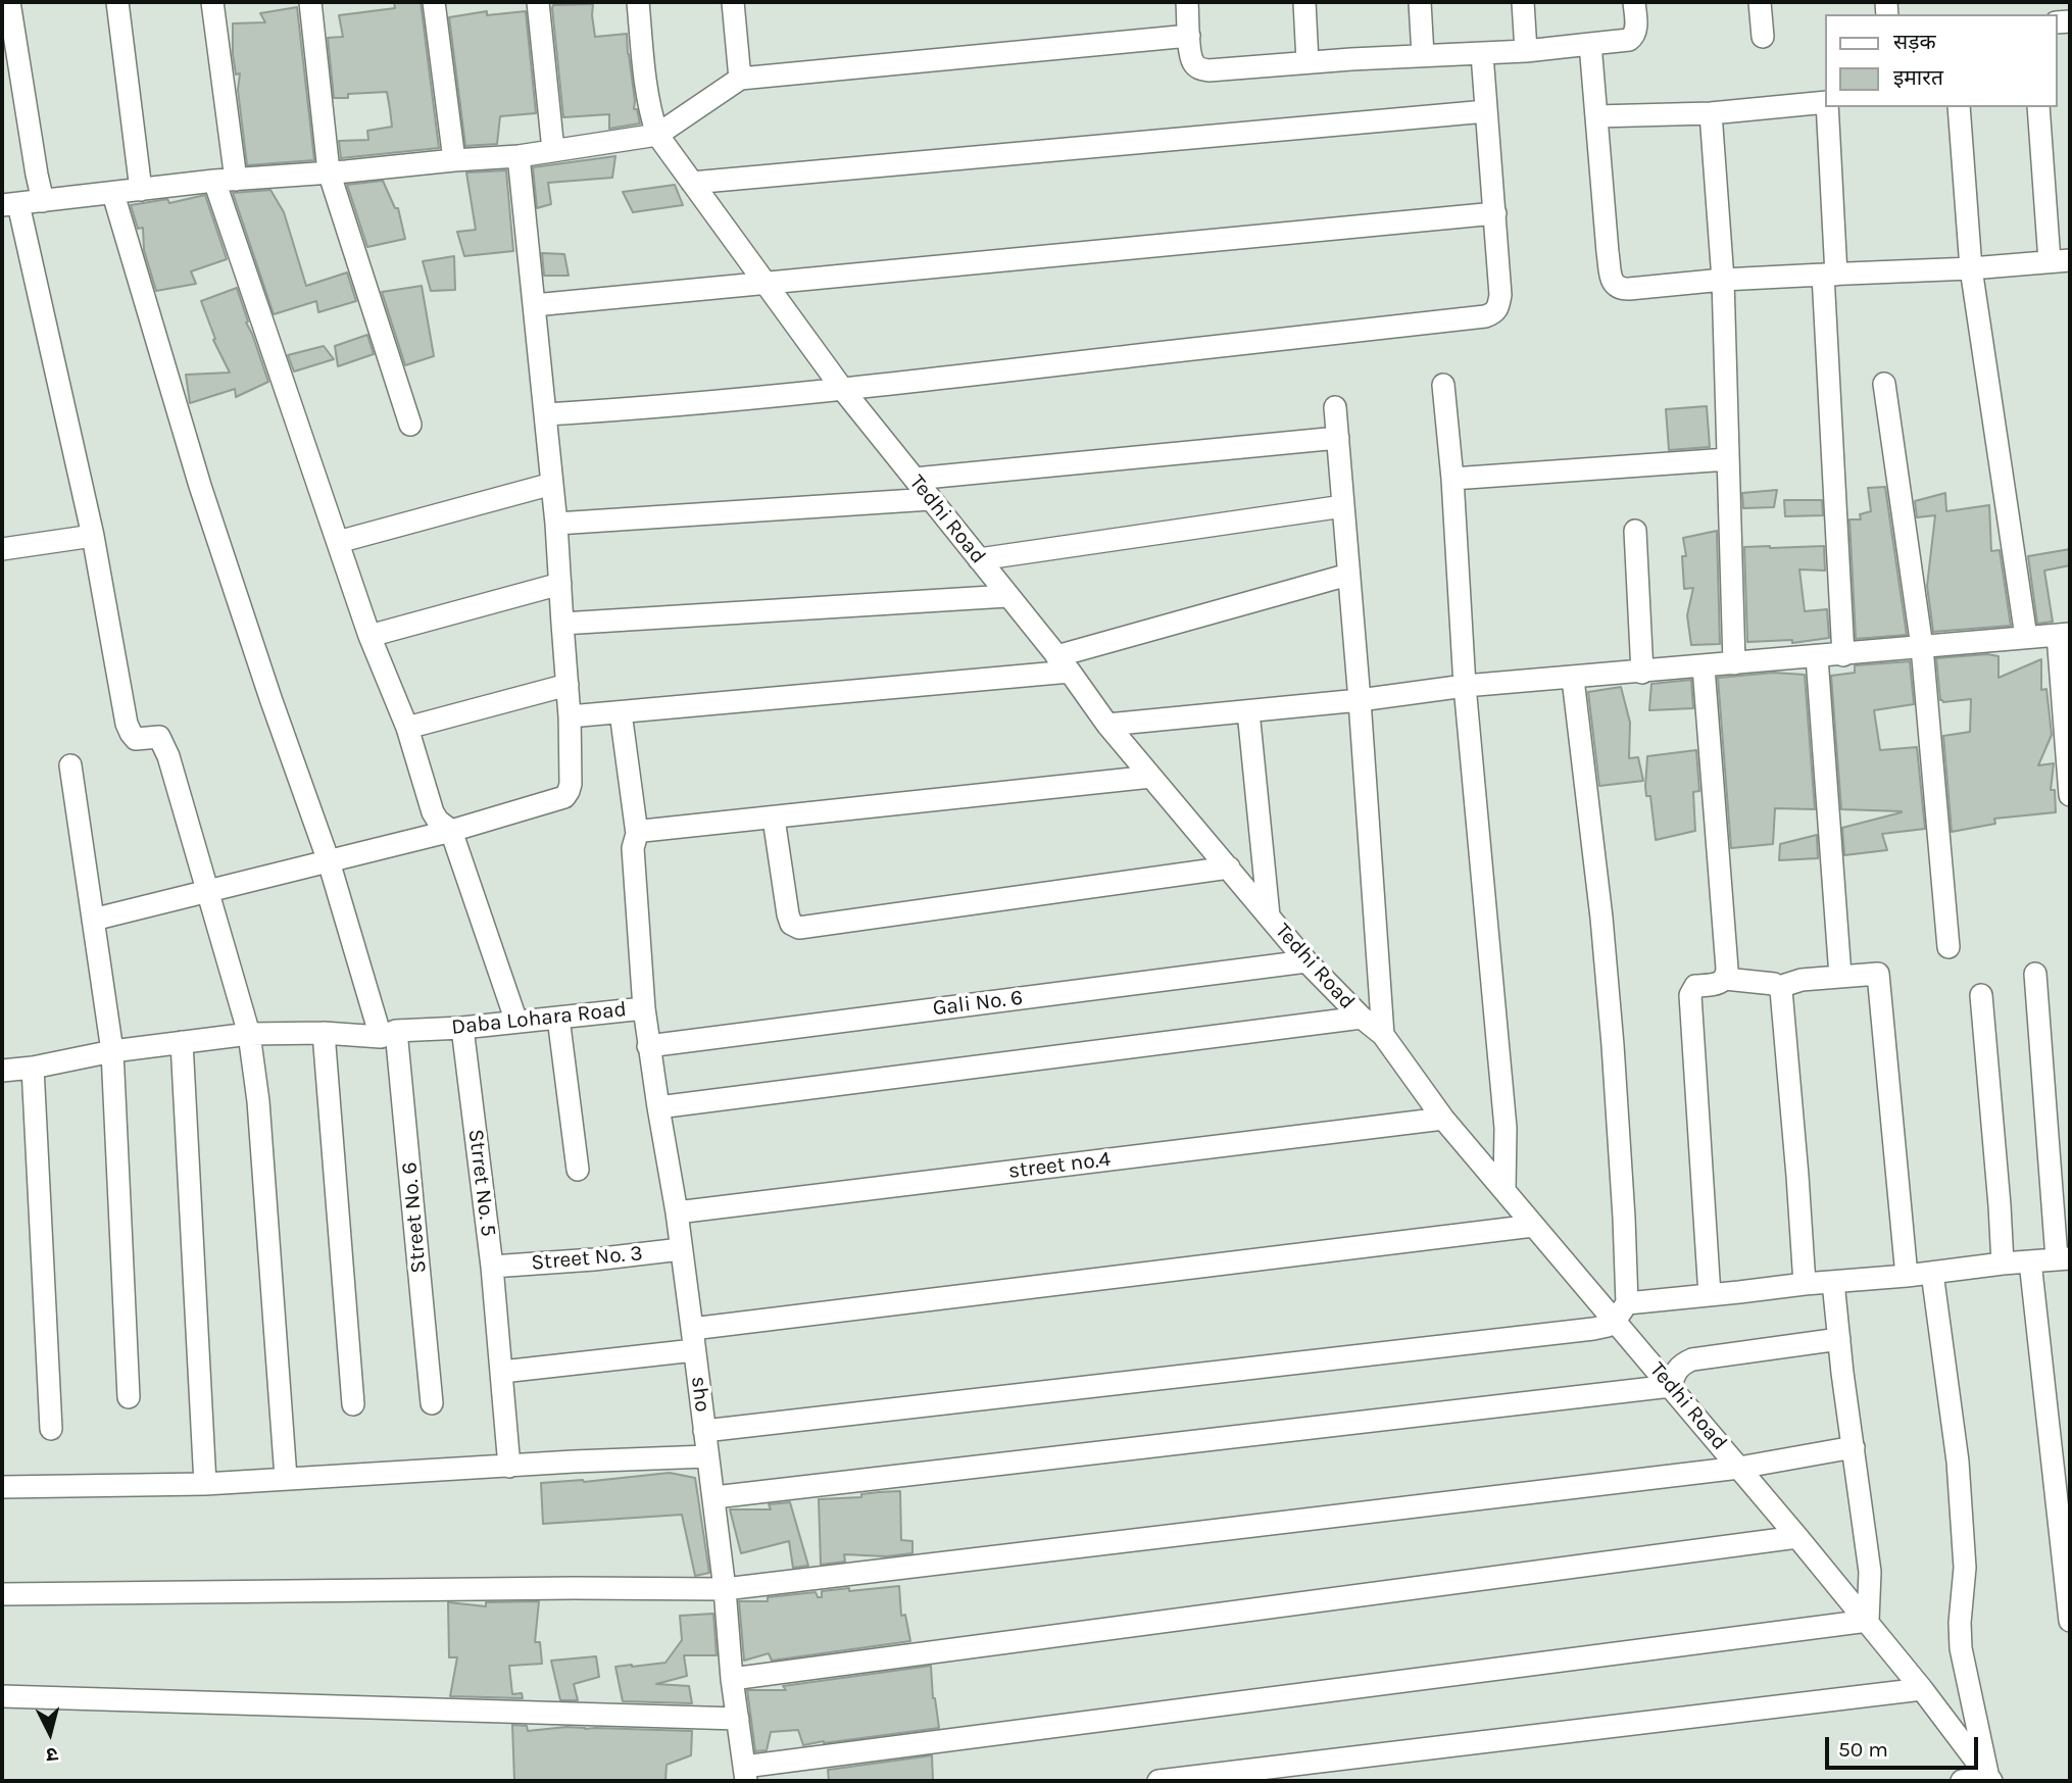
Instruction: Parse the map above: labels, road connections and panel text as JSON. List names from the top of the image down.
{
  "streets": {
    "street": [
      "Tedhi Road",
      "Gali No. 6",
      "Daba Lohara Road",
      "street no.4",
      "Strret No. 5",
      "Street No. 6",
      "Street No. 3",
      "sho"
    ]
  },
  "crossings": [
    ["Tedhi Road", "Gali No. 6"],
    ["Tedhi Road", "street no.4"],
    ["Gali No. 6", "sho"],
    ["Daba Lohara Road", "Strret No. 5"],
    ["Daba Lohara Road", "Street No. 6"],
    ["Daba Lohara Road", "sho"],
    ["street no.4", "sho"],
    ["Strret No. 5", "Street No. 3"],
    ["Street No. 3", "sho"]
  ],
  "legend": ["सड़क", "इमारत"],
  "scale_bar": "50 m",
  "north": "bottom"
}
